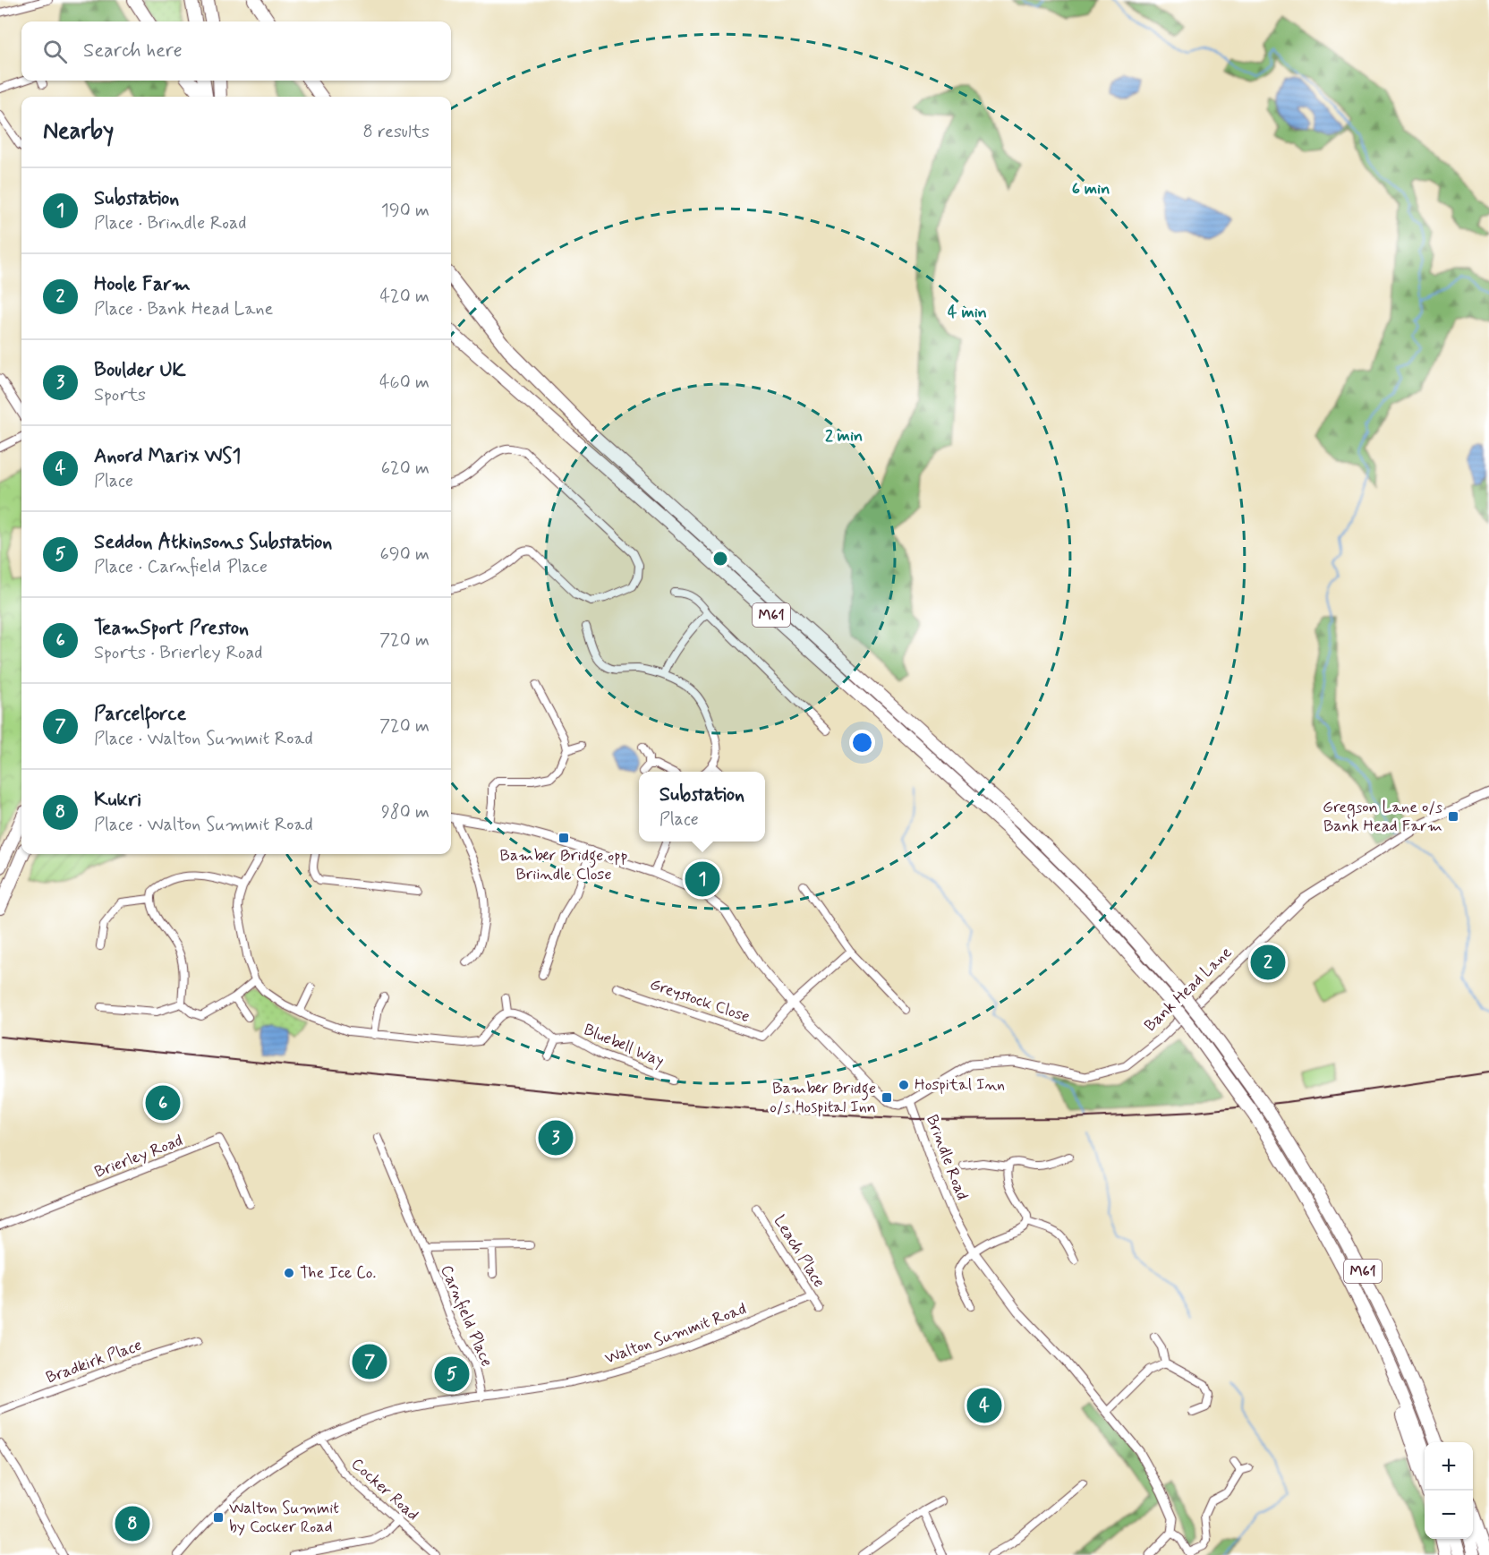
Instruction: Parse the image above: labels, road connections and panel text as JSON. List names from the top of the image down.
{
  "streets": {
    "highway": ["M61"],
    "street": [
      "Bank Head Lane",
      "Greystock Close",
      "Bluebell Way",
      "Brierley Road",
      "Brindle Road",
      "Leach Place",
      "Carnfield Place",
      "Walton Summit Road",
      "Bradkirk Place",
      "Cocker Road"
    ]
  },
  "crossings": [
    ["Bank Head Lane", "Brindle Road"],
    ["Greystock Close", "Brindle Road"],
    ["Leach Place", "Walton Summit Road"],
    ["Carnfield Place", "Walton Summit Road"],
    ["Walton Summit Road", "Cocker Road"]
  ],
  "places": {
    "transit": [
      "Gregson Lane o/s Bank Head Farm",
      "Bamber Bridge opp Briindle Close",
      "Bamber Bridge o/s Hospital Inn",
      "Walton Summit by Cocker Road"
    ],
    "other": ["Hospital Inn", "The Ice Co."]
  },
  "page": {
    "search": "Search here",
    "heading": ["Nearby", "8 results"],
    "list": [
      {
        "mark": "1",
        "name": "Substation",
        "note": "Place · Brindle Road",
        "value": "190 m"
      },
      {
        "mark": "2",
        "name": "Hoole Farm",
        "note": "Place · Bank Head Lane",
        "value": "420 m"
      },
      {
        "mark": "3",
        "name": "Boulder UK",
        "note": "Sports",
        "value": "460 m"
      },
      {
        "mark": "4",
        "name": "Anord Marix WS1",
        "note": "Place",
        "value": "620 m"
      },
      {
        "mark": "5",
        "name": "Seddon Atkinsons Substation",
        "note": "Place · Carnfield Place",
        "value": "690 m"
      },
      {
        "mark": "6",
        "name": "TeamSport Preston",
        "note": "Sports · Brierley Road",
        "value": "720 m"
      },
      {
        "mark": "7",
        "name": "Parcelforce",
        "note": "Place · Walton Summit Road",
        "value": "720 m"
      },
      {
        "mark": "8",
        "name": "Kukri",
        "note": "Place · Walton Summit Road",
        "value": "980 m"
      }
    ],
    "popup": ["Substation", "Place"],
    "pins": [
      "1",
      "2",
      "6",
      "3",
      "7",
      "5",
      "4",
      "8"
    ],
    "map_buttons": ["+", "−"]
  },
  "rings": ["6 min", "4 min", "2 min"]
}
